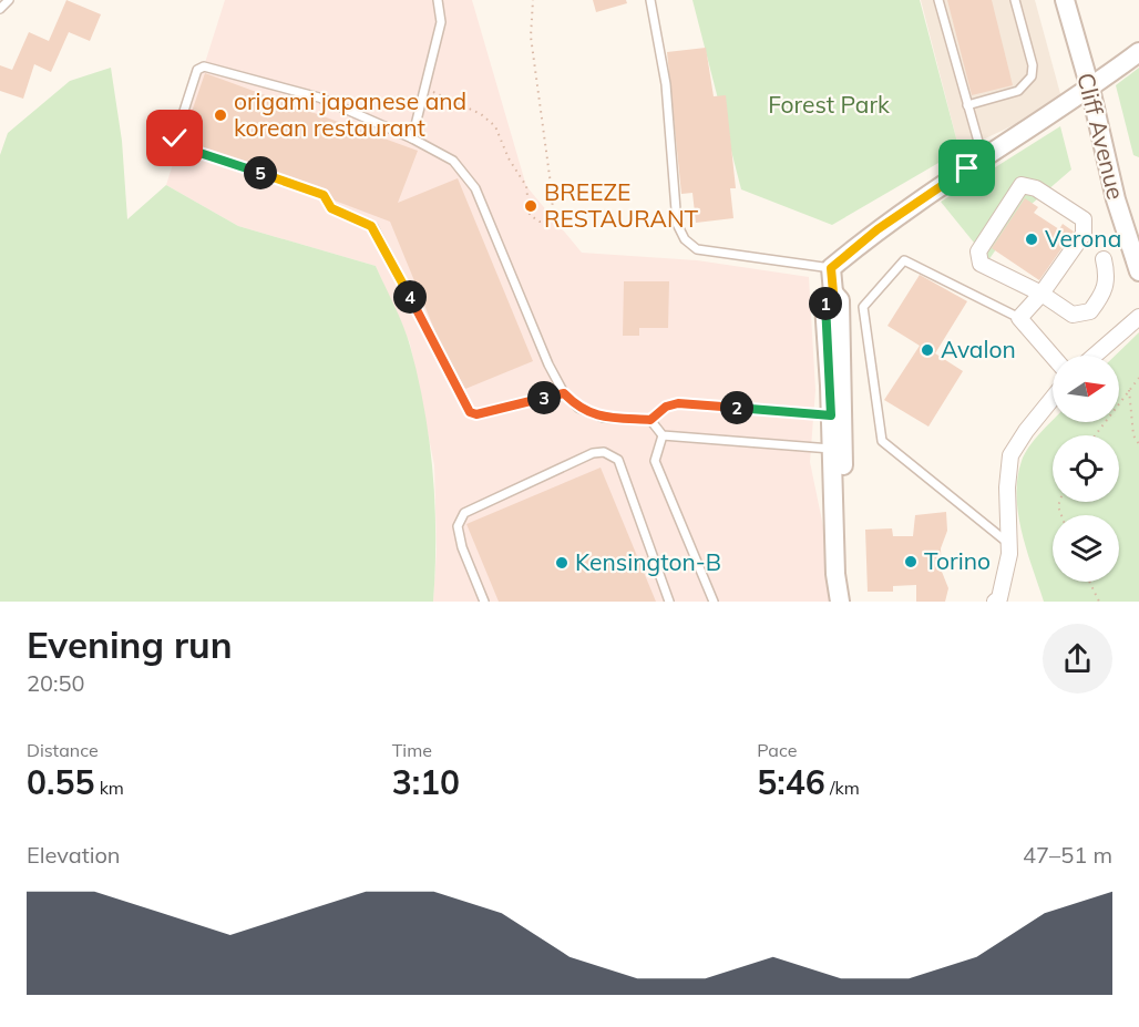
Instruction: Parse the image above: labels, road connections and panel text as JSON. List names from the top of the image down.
{
  "streets": {
    "street": ["Cliff Avenue"]
  },
  "parks": ["Forest Park"],
  "places": [
    "origami japanese and korean restaurant",
    "BREEZE RESTAURANT",
    "Verona",
    "Avalon",
    "Torino",
    "Kensington-B"
  ],
  "north": "right",
  "page": {
    "pins": [
      "5",
      "4",
      "1",
      "3",
      "2"
    ],
    "heading": ["Evening run", "20:50"],
    "stats": [
      ["Distance", "0.55 km"],
      ["Time", "3:10"],
      ["Pace", "5:46 /km"]
    ],
    "chart": ["Elevation", "47–51 m"]
  }
}
